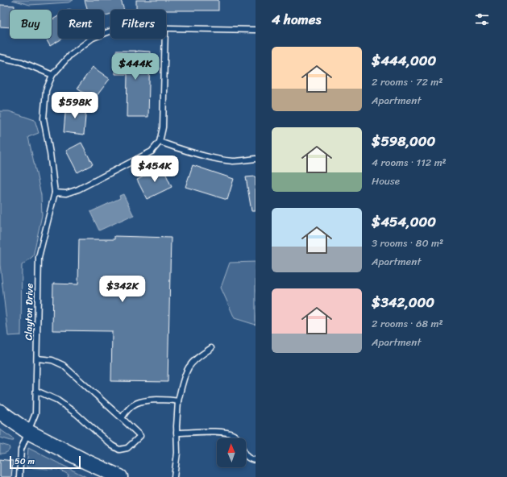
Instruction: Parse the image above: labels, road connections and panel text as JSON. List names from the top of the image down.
{
  "streets": {
    "lane": ["Clayton Drive"]
  },
  "scale_bar": "50 m",
  "north": "top",
  "page": {
    "heading": "4 homes",
    "chip": ["Buy", "Rent", "Filters"],
    "list": [
      {
        "name": "$444,000",
        "note": "2 rooms · 72 m² · Apartment"
      },
      {
        "name": "$598,000",
        "note": "4 rooms · 112 m² · House"
      },
      {
        "name": "$454,000",
        "note": "3 rooms · 80 m² · Apartment"
      },
      {
        "name": "$342,000",
        "note": "2 rooms · 68 m² · Apartment"
      }
    ],
    "price": [
      "$444K",
      "$598K",
      "$454K",
      "$342K"
    ],
    "scale": "50 m"
  }
}
